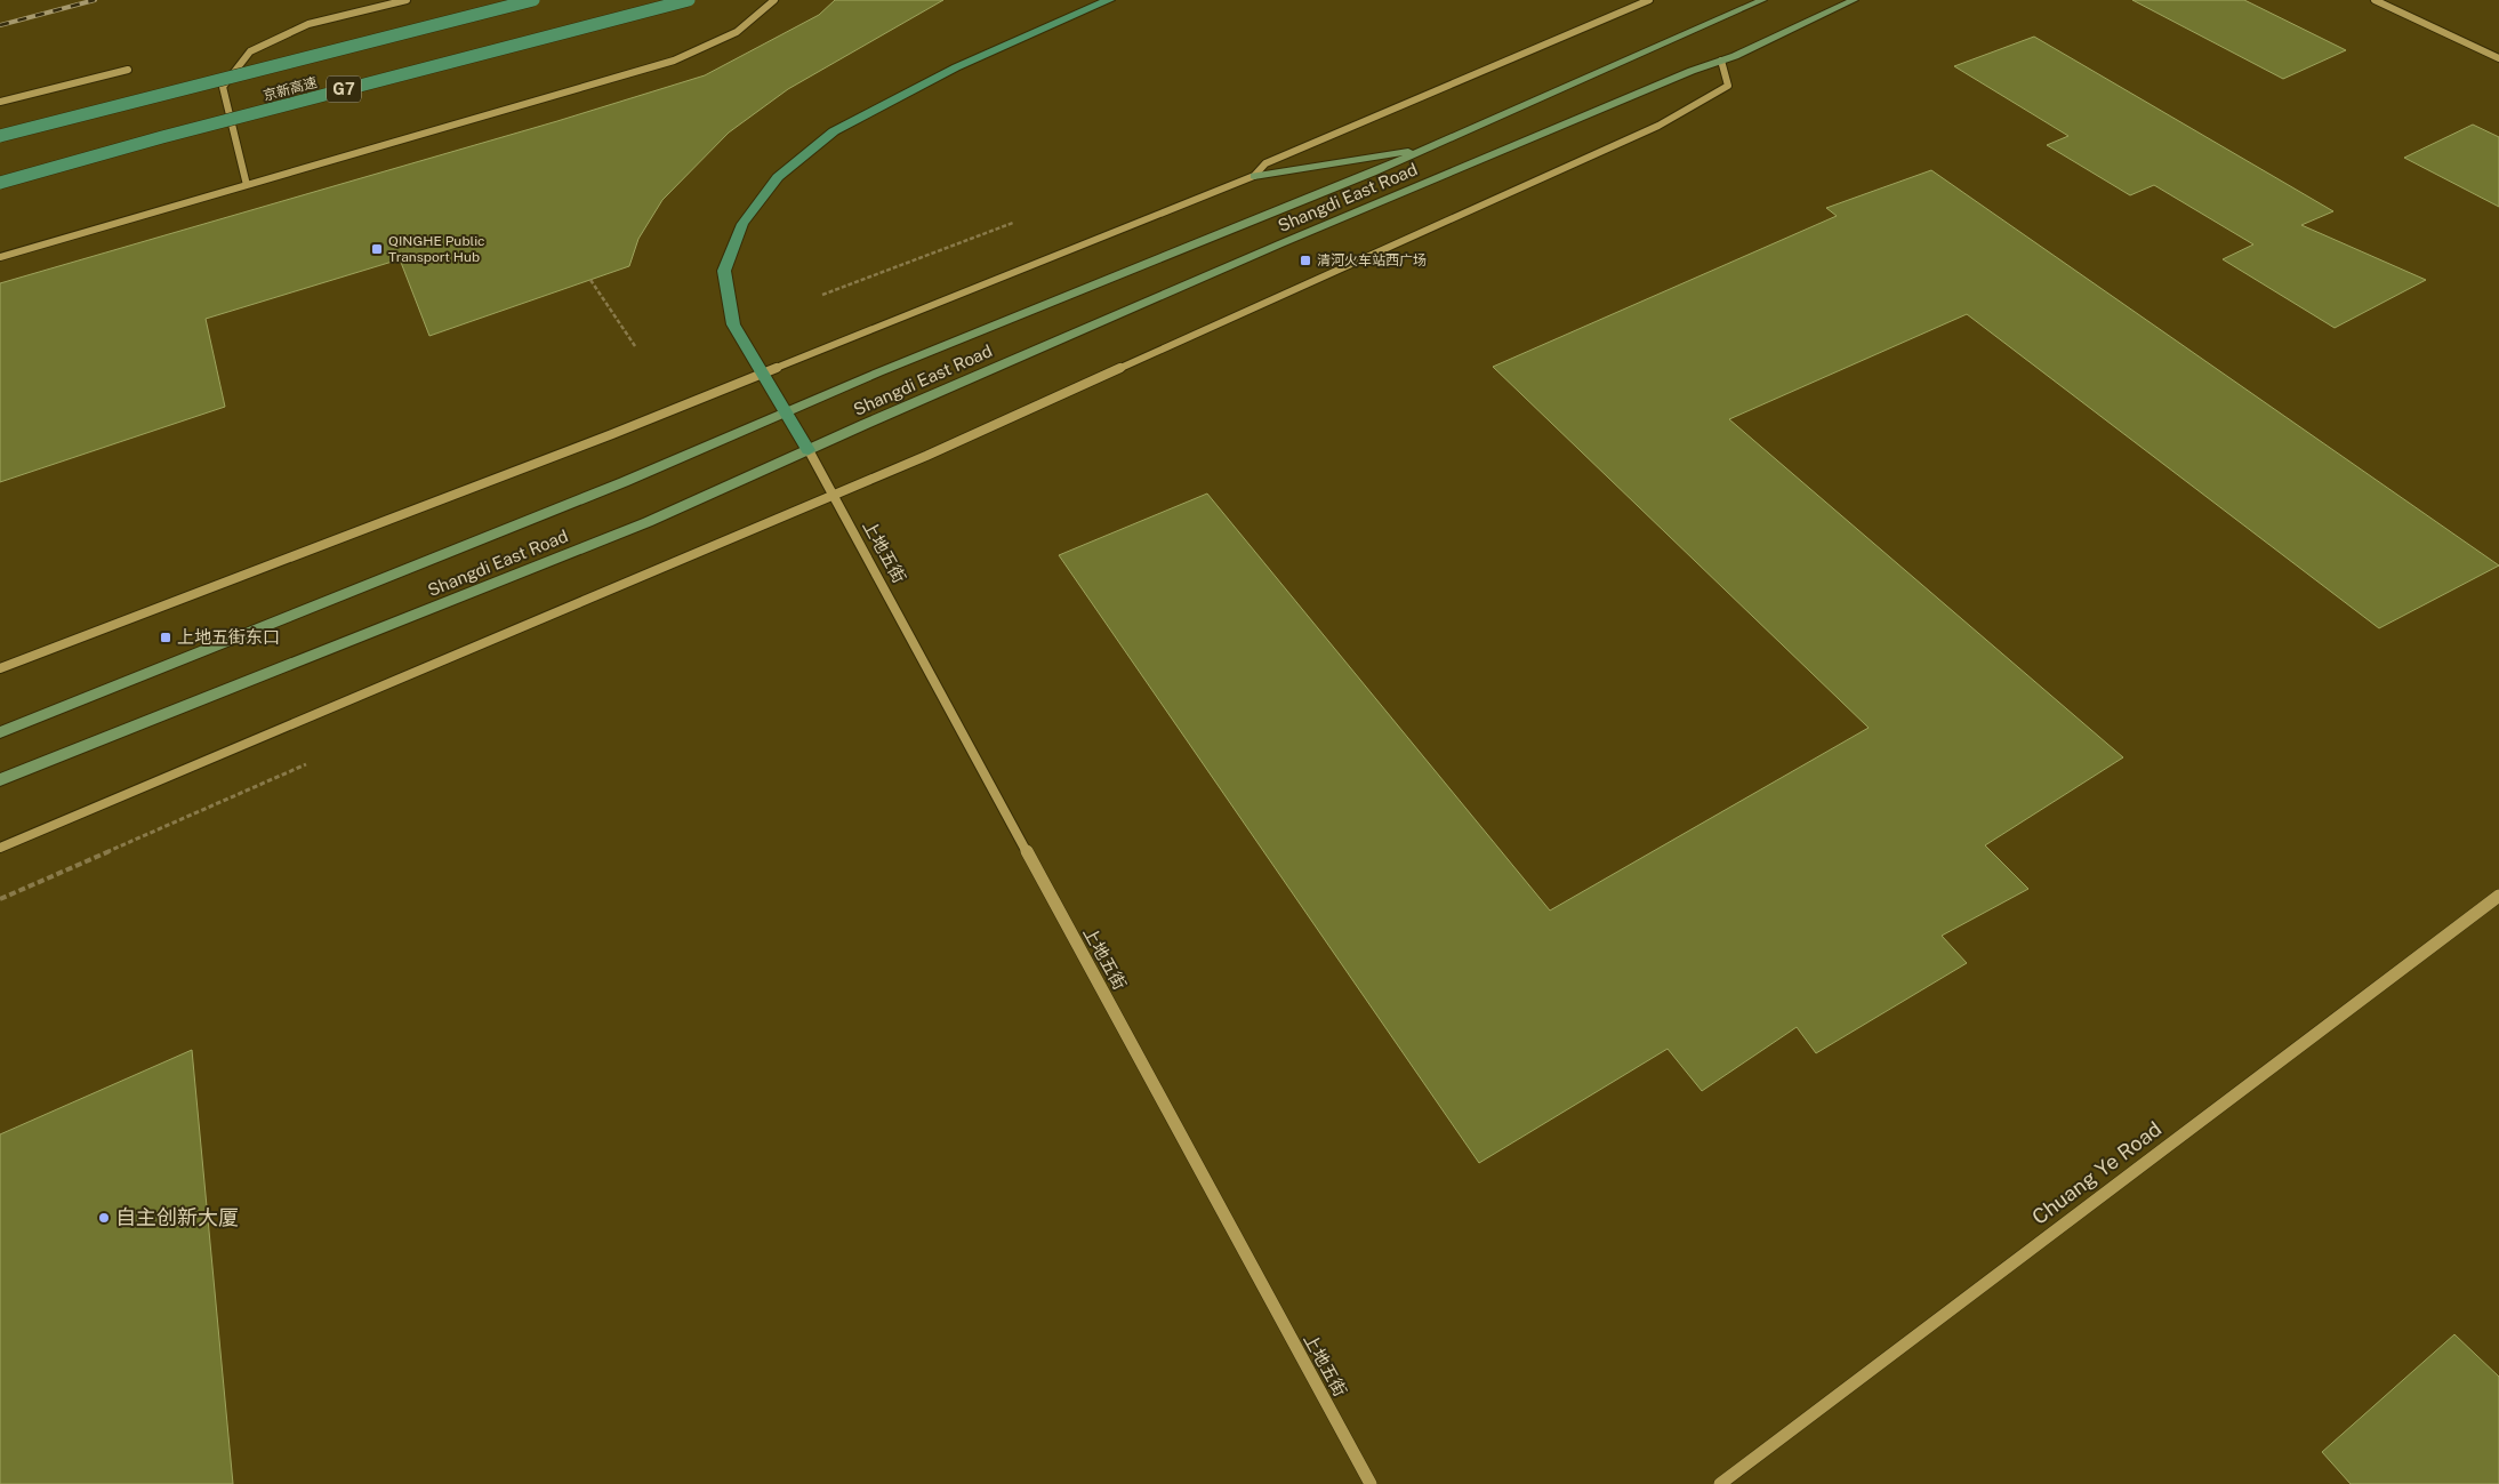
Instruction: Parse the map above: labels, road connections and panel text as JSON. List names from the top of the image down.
{
  "streets": {
    "highway": ["京新高速", "G7"],
    "main road": ["Shangdi East Road"],
    "street": ["上地五街", "Chuang Ye Road"]
  },
  "crossings": [
    ["Shangdi East Road", "上地五街"]
  ],
  "places": {
    "transit": ["QINGHE Public Transport Hub", "清河火车站西广场", "上地五街东口"],
    "other": ["自主创新大厦"]
  }
}
